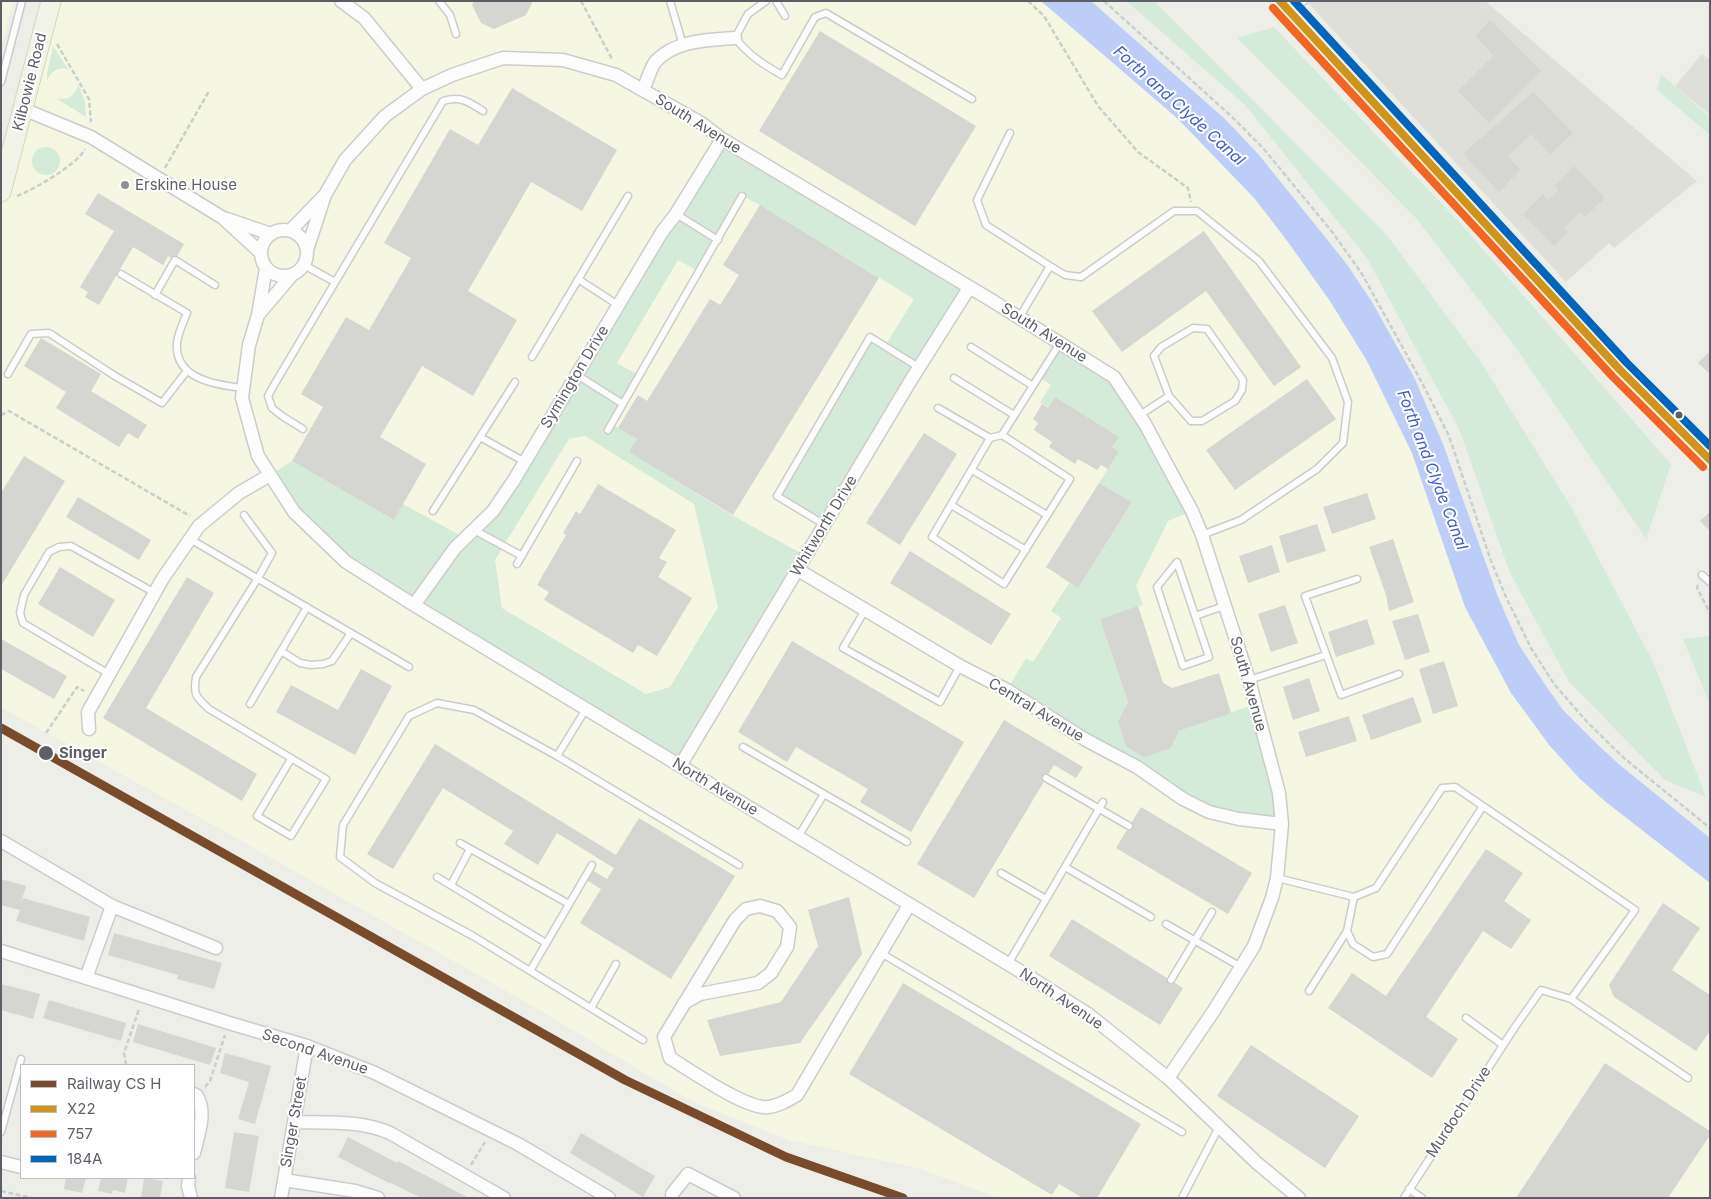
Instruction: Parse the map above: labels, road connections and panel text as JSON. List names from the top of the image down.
{
  "streets": {
    "main road": ["Kilbowie Road"],
    "street": [
      "South Avenue",
      "Symington Drive",
      "Whitworth Drive",
      "Central Avenue",
      "North Avenue",
      "Second Avenue",
      "Singer Street"
    ],
    "lane": ["Murdoch Drive"]
  },
  "crossings": [
    ["South Avenue", "Symington Drive"],
    ["South Avenue", "Whitworth Drive"],
    ["South Avenue", "Central Avenue"],
    ["South Avenue", "North Avenue"],
    ["Symington Drive", "North Avenue"],
    ["Whitworth Drive", "Central Avenue"],
    ["Whitworth Drive", "North Avenue"],
    ["Second Avenue", "Singer Street"]
  ],
  "water": ["Forth and Clyde Canal"],
  "places": ["Erskine House", "Singer"],
  "lines": ["transit line X22", "transit line 184A", "transit line 757"],
  "legend": [
    "Railway CS H",
    "X22",
    "757",
    "184A"
  ]
}
